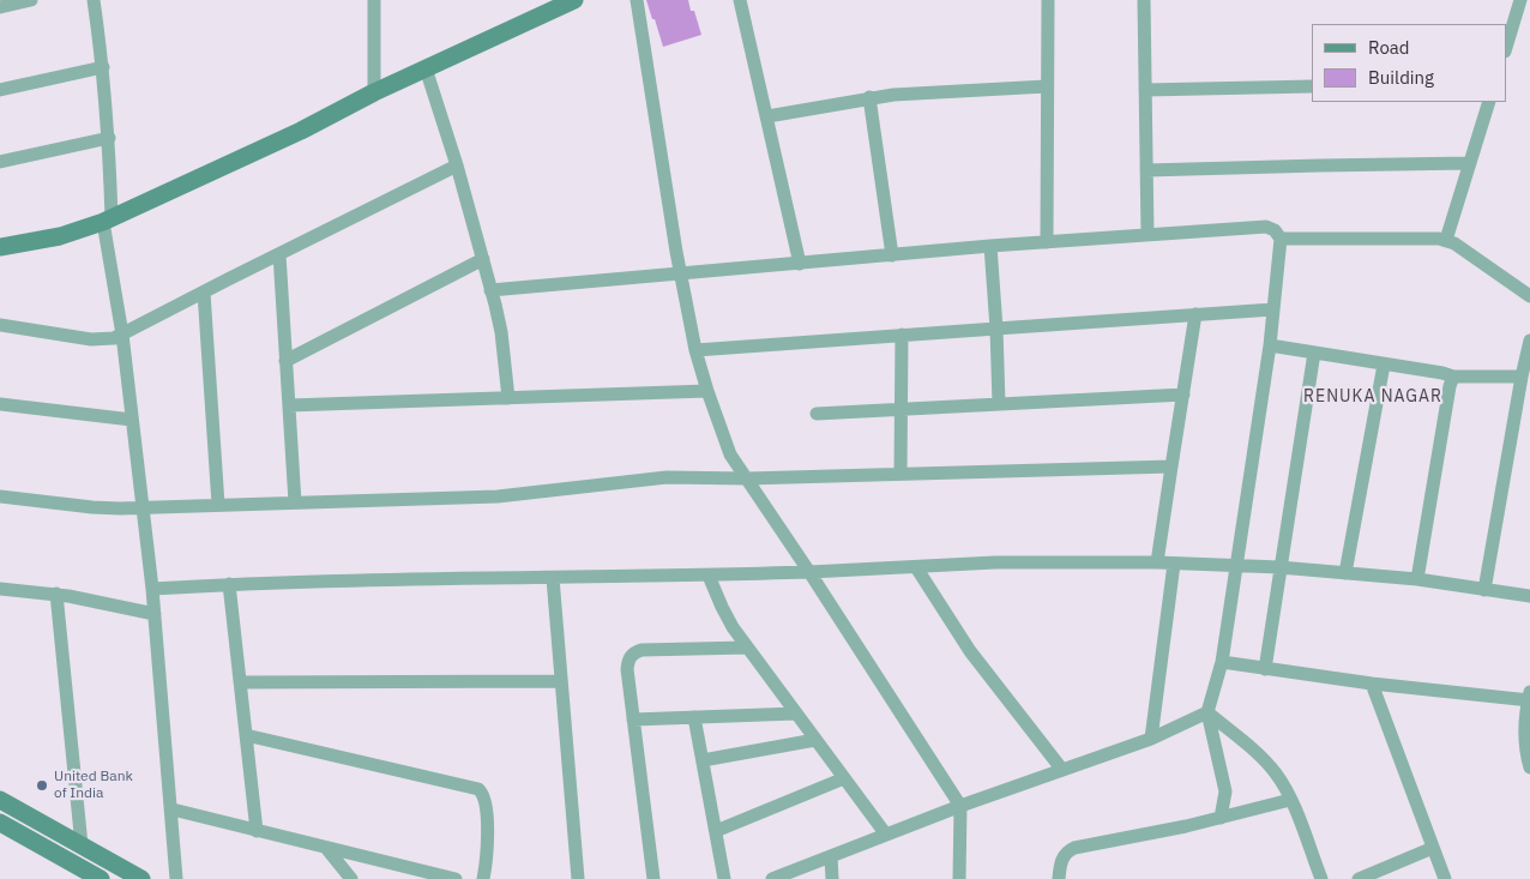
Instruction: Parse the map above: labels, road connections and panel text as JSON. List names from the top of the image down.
{
  "districts": ["RENUKA NAGAR"],
  "places": ["United Bank of India"],
  "legend": ["Road", "Building"]
}
